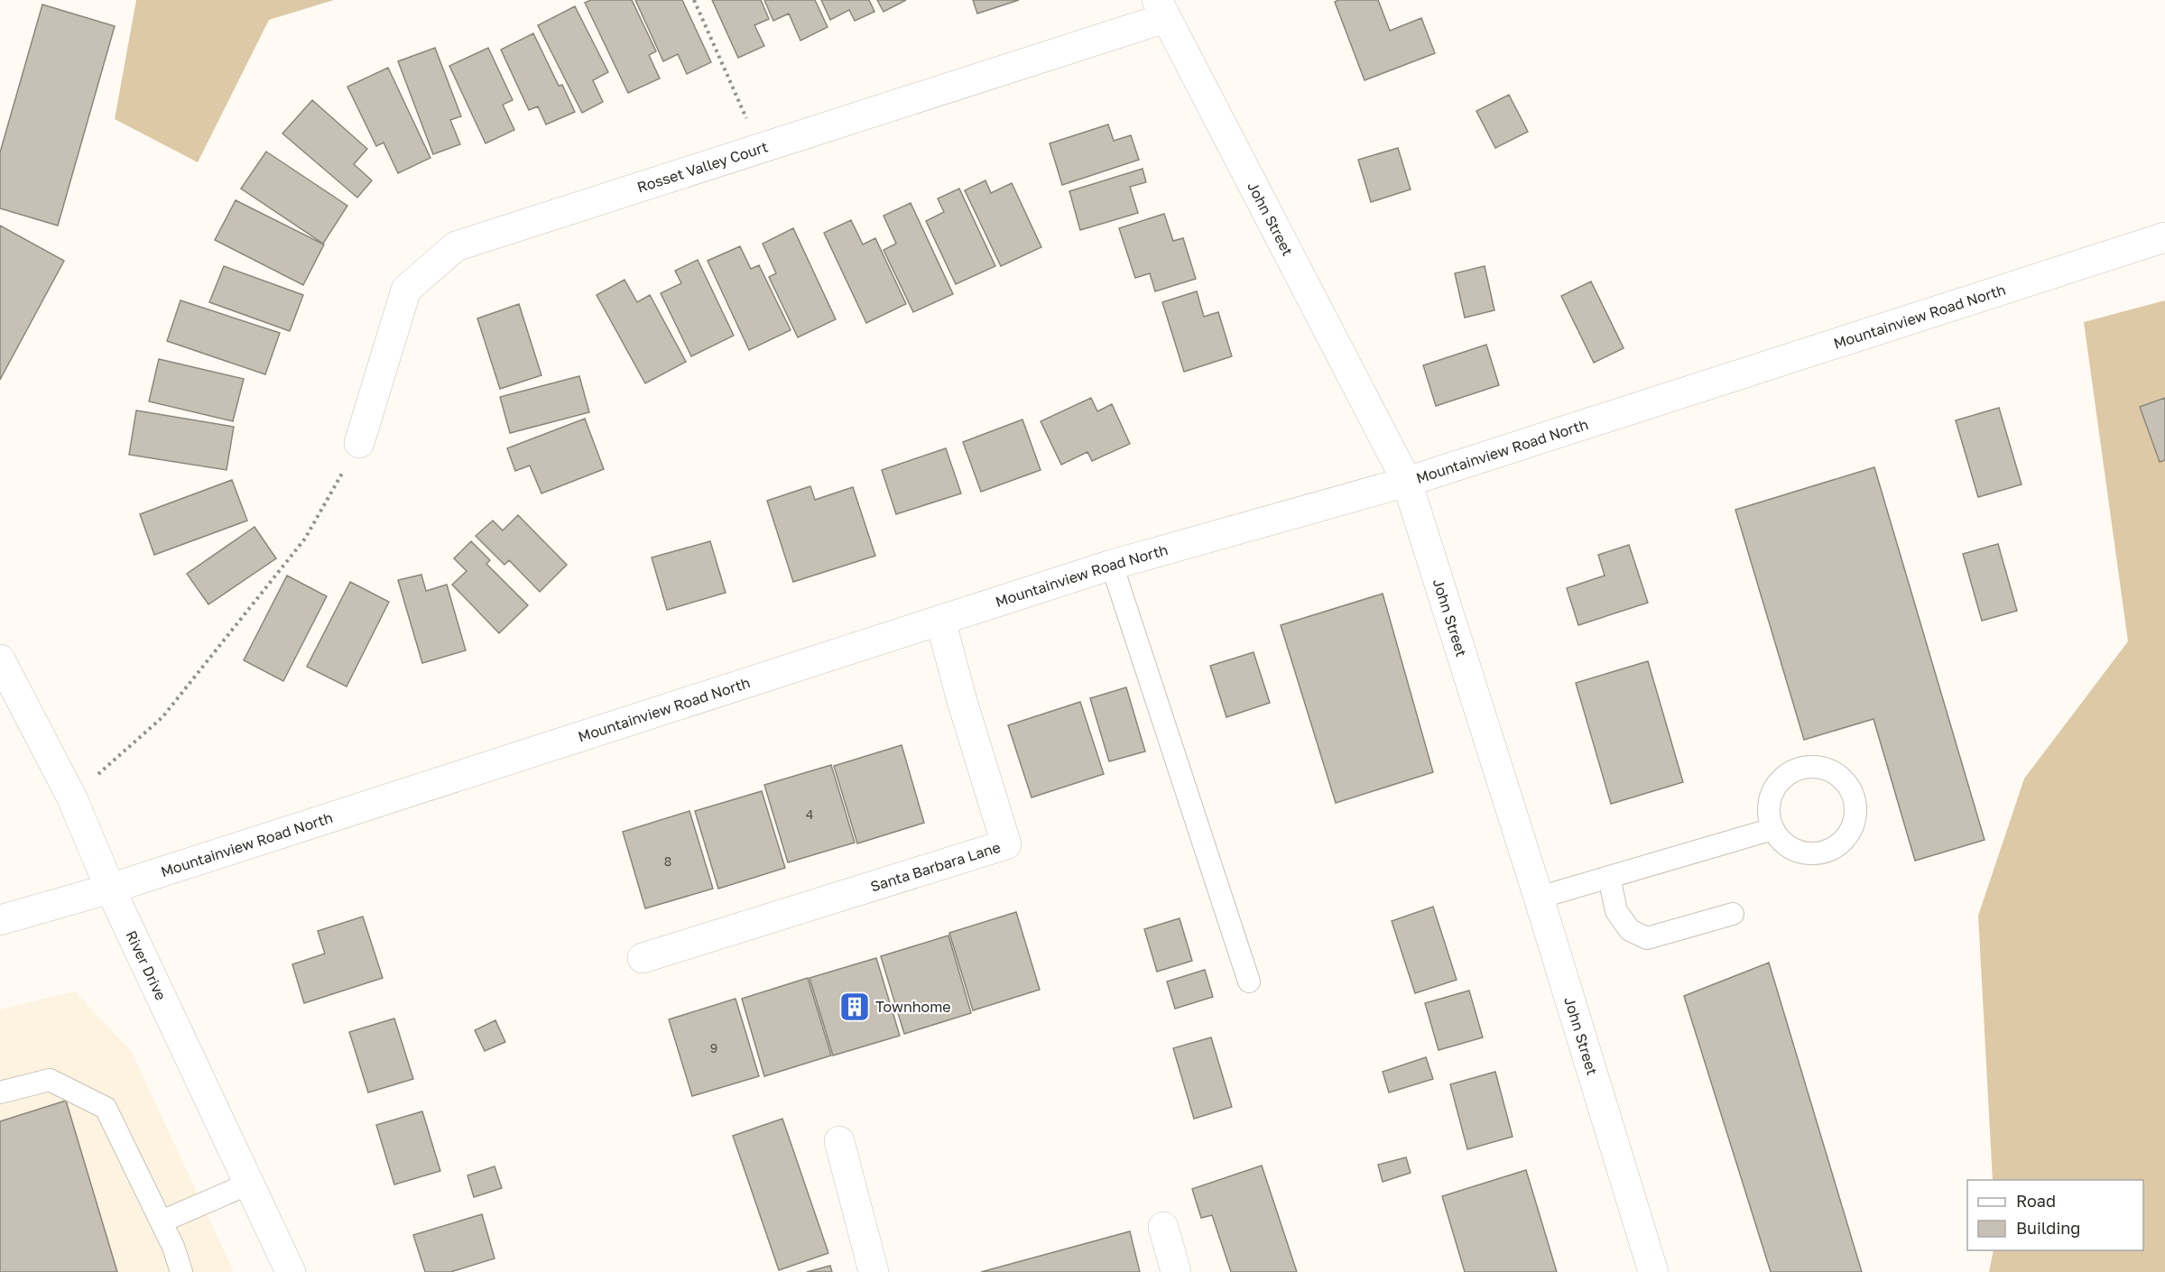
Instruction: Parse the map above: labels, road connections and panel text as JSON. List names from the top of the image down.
{
  "streets": {
    "street": [
      "Rosset Valley Court",
      "John Street",
      "Mountainview Road North",
      "Santa Barbara Lane",
      "River Drive"
    ]
  },
  "crossings": [
    ["Rosset Valley Court", "John Street"],
    ["John Street", "Mountainview Road North"],
    ["Mountainview Road North", "Santa Barbara Lane"],
    ["Mountainview Road North", "River Drive"]
  ],
  "places": {
    "building": ["Townhome"]
  },
  "house_numbers": ["4", "8", "9"],
  "legend": ["Road", "Building"]
}
